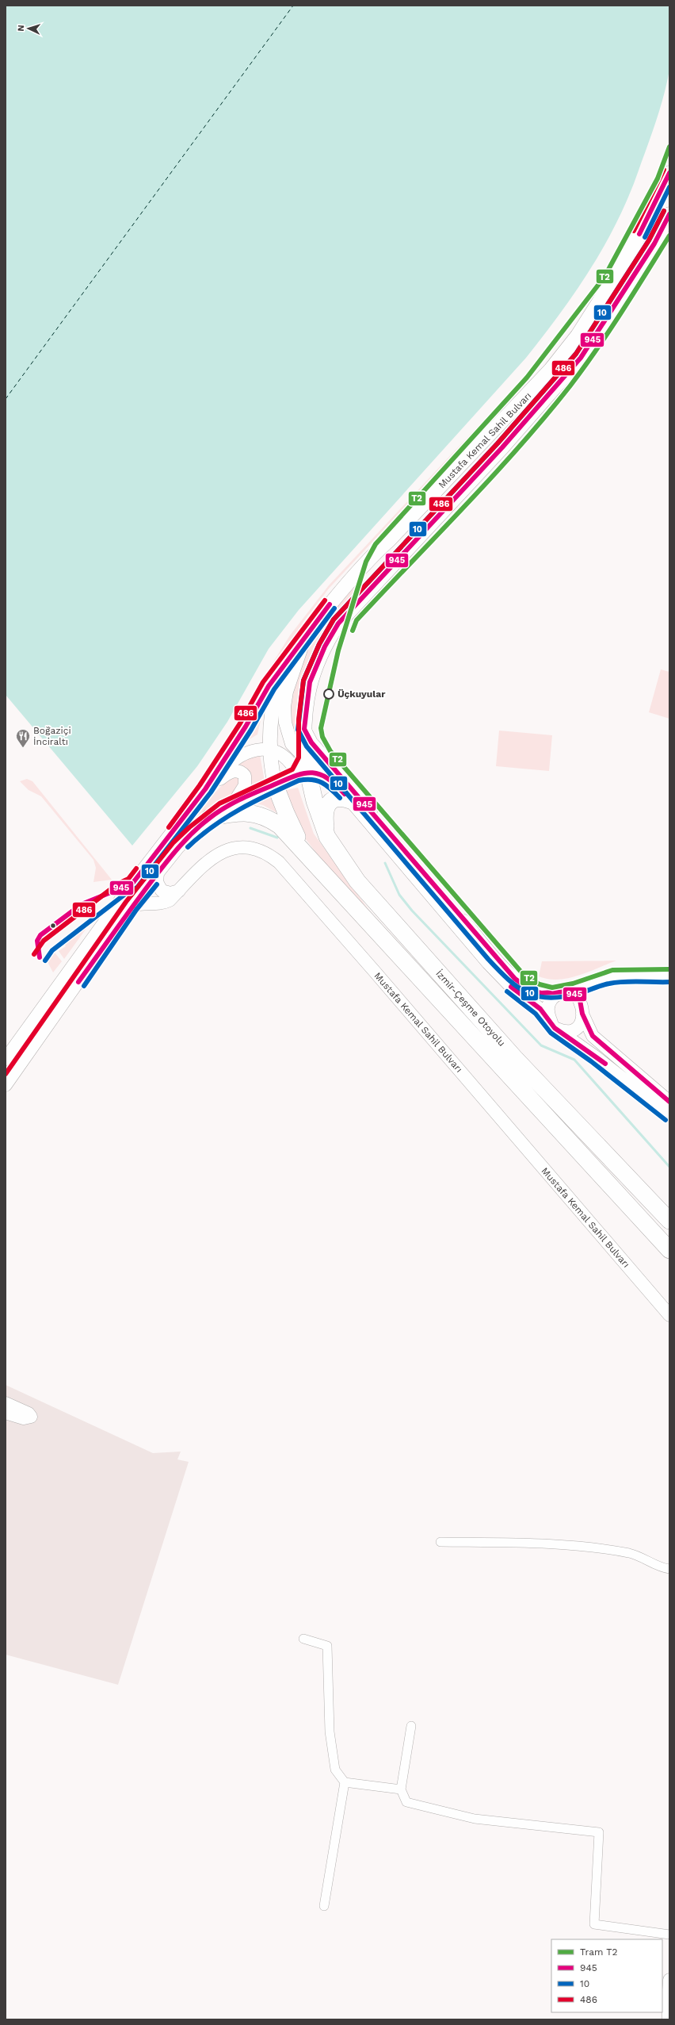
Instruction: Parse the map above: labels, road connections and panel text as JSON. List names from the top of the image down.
{
  "streets": {
    "highway": ["Mustafa Kemal Sahil Bulvarı", "İzmir-Çeşme Otoyolu"]
  },
  "crossings": [
    ["Mustafa Kemal Sahil Bulvarı", "İzmir-Çeşme Otoyolu"]
  ],
  "places": {
    "other": ["Üçkuyular"],
    "restaurant": ["Boğaziçi İnciraltı"]
  },
  "lines": [
    "tram line T2",
    "transit line 486",
    "transit line 945",
    "transit line 10"
  ],
  "legend": [
    "Tram T2",
    "945",
    "10",
    "486"
  ],
  "north": "left"
}
